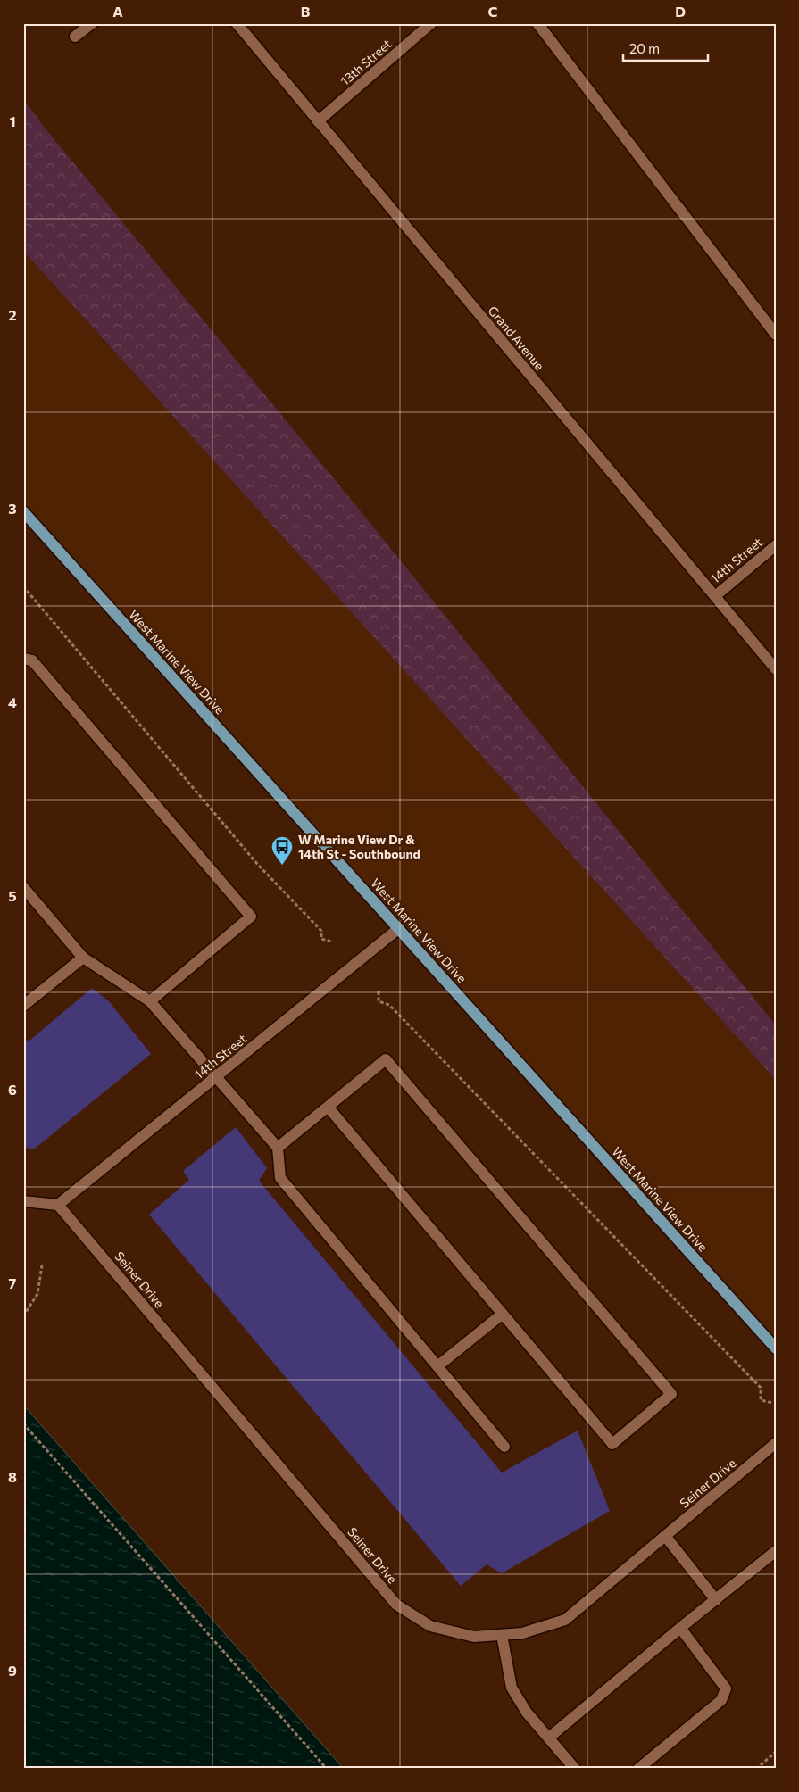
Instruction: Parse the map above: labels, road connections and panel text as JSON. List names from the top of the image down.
{
  "streets": {
    "main road": ["West Marine View Drive"],
    "street": [
      "13th Street",
      "Grand Avenue",
      "14th Street",
      "Seiner Drive"
    ]
  },
  "crossings": [
    ["13th Street", "Grand Avenue"],
    ["Grand Avenue", "14th Street"],
    ["14th Street", "West Marine View Drive"],
    ["14th Street", "Seiner Drive"]
  ],
  "places": {
    "bus stop": ["W Marine View Dr & 14th St - Southbound"]
  },
  "scale_bar": "20 m",
  "grid": {
    "columns": [
      "A",
      "B",
      "C",
      "D"
    ],
    "rows": [
      "1",
      "2",
      "3",
      "4",
      "5",
      "6",
      "7",
      "8",
      "9"
    ]
  }
}
